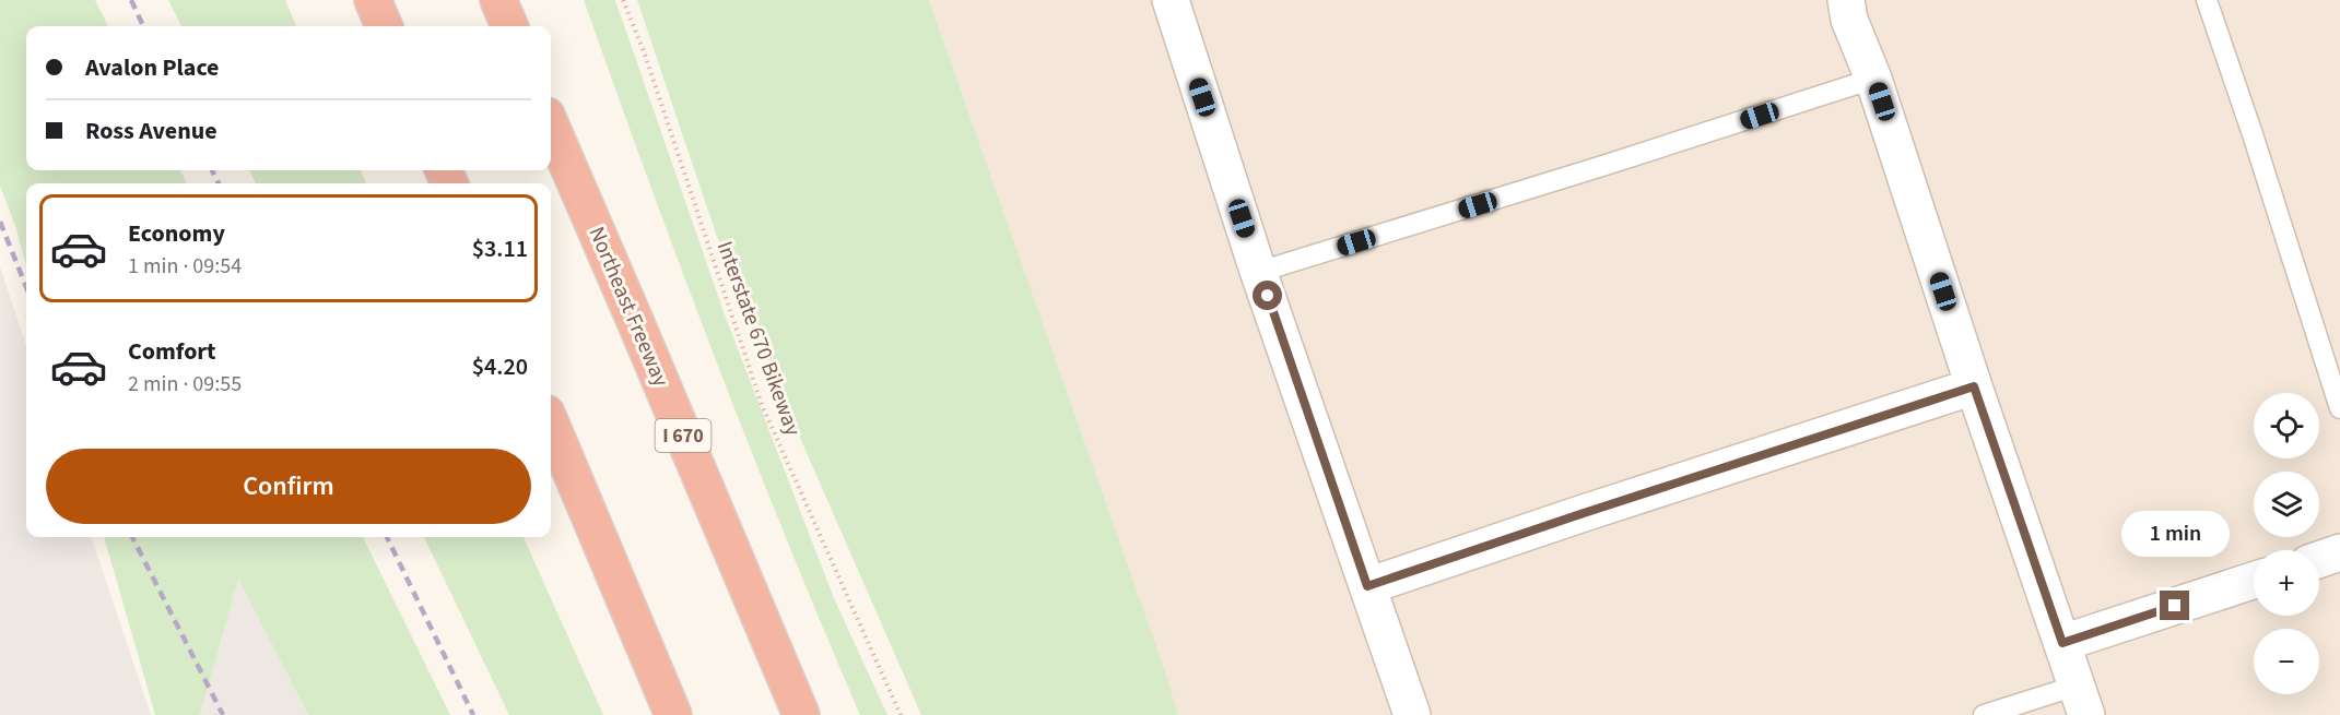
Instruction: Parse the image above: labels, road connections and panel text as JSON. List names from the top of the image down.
{
  "streets": {
    "highway": ["Northeast Freeway", "I 670"],
    "path": ["Interstate 670 Bikeway"]
  },
  "page": {
    "banner": ["Avalon Place", "Ross Avenue"],
    "list": [
      {
        "name": "Economy",
        "note": "1 min · 09:54",
        "value": "$3.11"
      },
      {
        "name": "Comfort",
        "note": "2 min · 09:55",
        "value": "$4.20"
      }
    ],
    "map_buttons": ["+", "−"],
    "buttons": "Confirm",
    "bubble": "1 min"
  }
}
